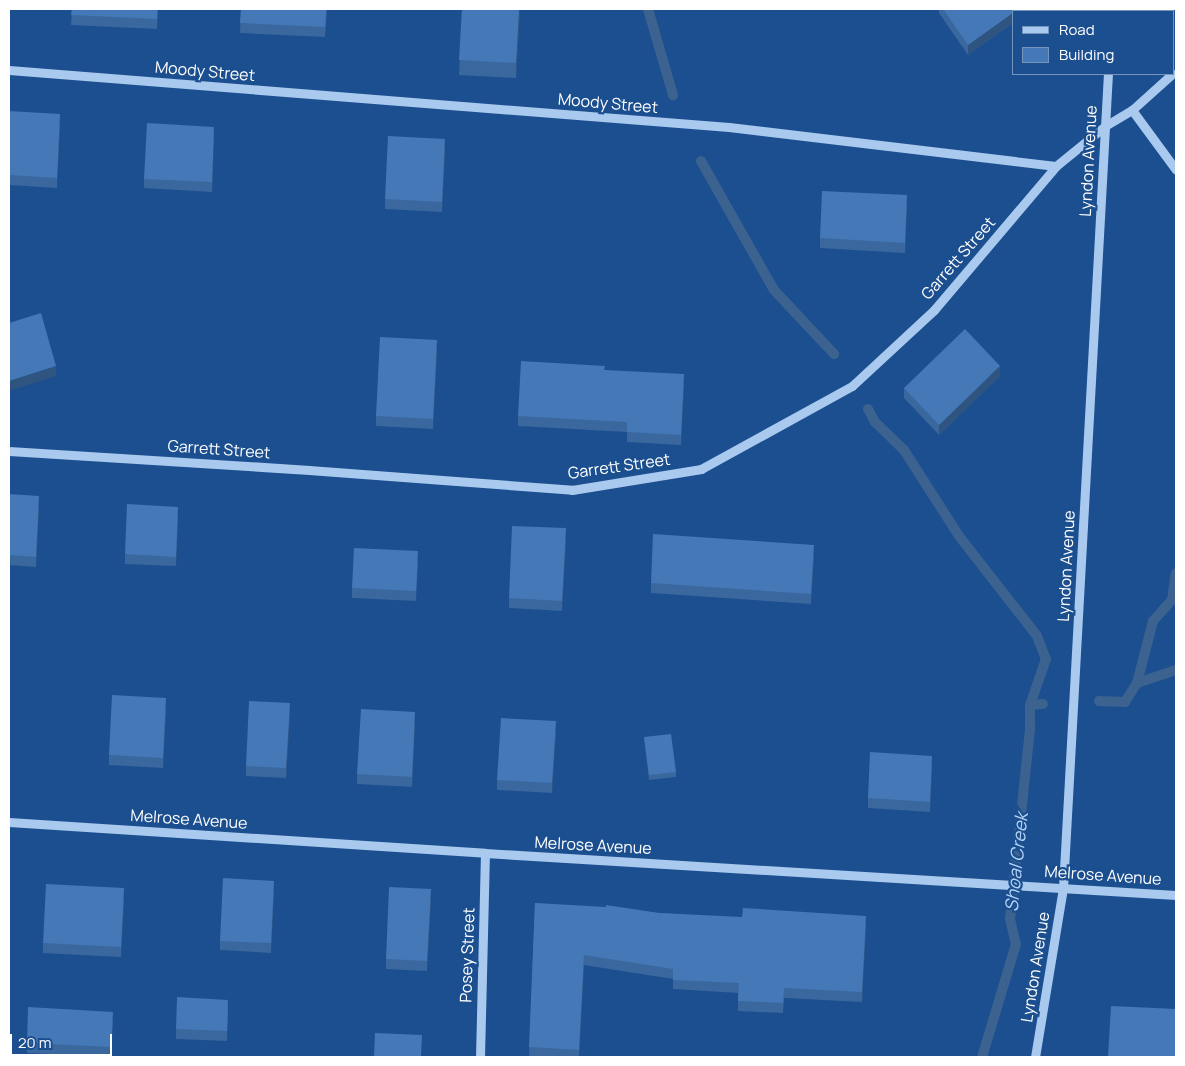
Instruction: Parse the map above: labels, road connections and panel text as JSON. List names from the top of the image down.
{
  "streets": {
    "street": [
      "Moody Street",
      "Lyndon Avenue",
      "Garrett Street",
      "Melrose Avenue",
      "Posey Street"
    ]
  },
  "crossings": [
    ["Moody Street", "Garrett Street"],
    ["Lyndon Avenue", "Melrose Avenue"],
    ["Melrose Avenue", "Posey Street"]
  ],
  "water": ["Shoal Creek"],
  "legend": ["Road", "Building"],
  "scale_bar": "20 m"
}
